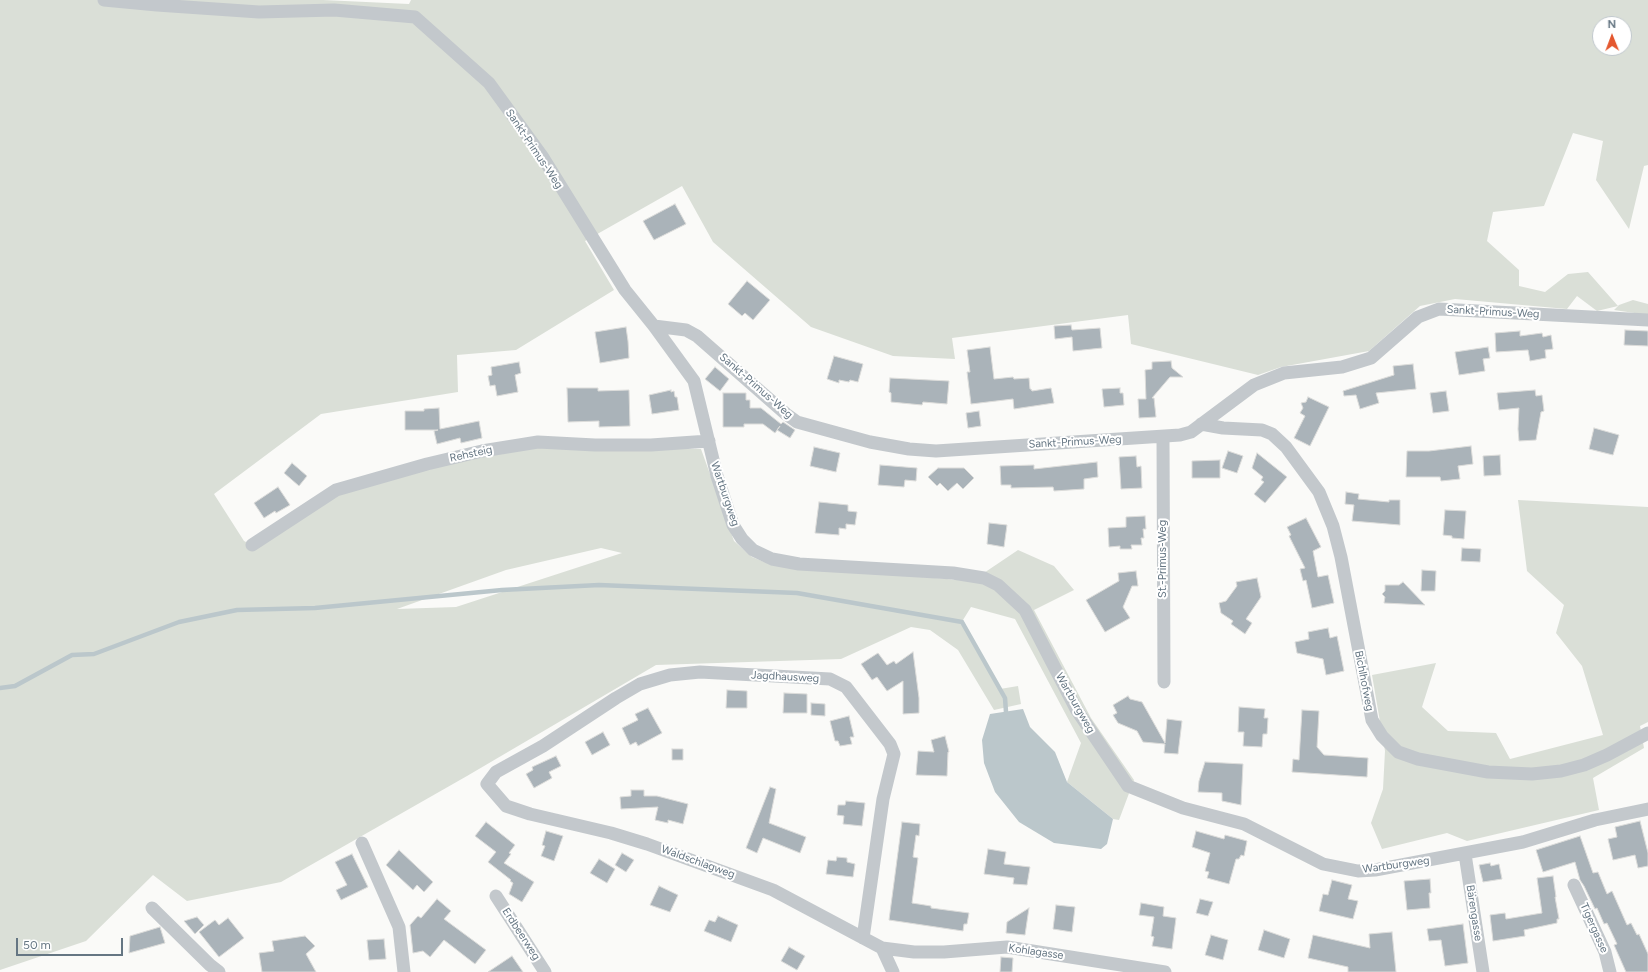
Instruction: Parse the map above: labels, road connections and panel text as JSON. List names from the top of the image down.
{
  "streets": {
    "street": [
      "Sankt-Primus-Weg",
      "Rehsteig",
      "Wartburgweg",
      "St.-Primus-Weg",
      "Jagdhausweg",
      "Bichlhofweg",
      "Waldschlagweg",
      "Bärengasse",
      "Tigergasse",
      "Erdbeerweg",
      "Kohlagasse"
    ]
  },
  "crossings": [
    ["Sankt-Primus-Weg", "Wartburgweg"],
    ["Sankt-Primus-Weg", "St.-Primus-Weg"],
    ["Sankt-Primus-Weg", "Bichlhofweg"],
    ["Rehsteig", "Wartburgweg"],
    ["Wartburgweg", "Bärengasse"],
    ["Jagdhausweg", "Waldschlagweg"],
    ["Waldschlagweg", "Kohlagasse"]
  ],
  "scale_bar": "50 m",
  "north": "top"
}
